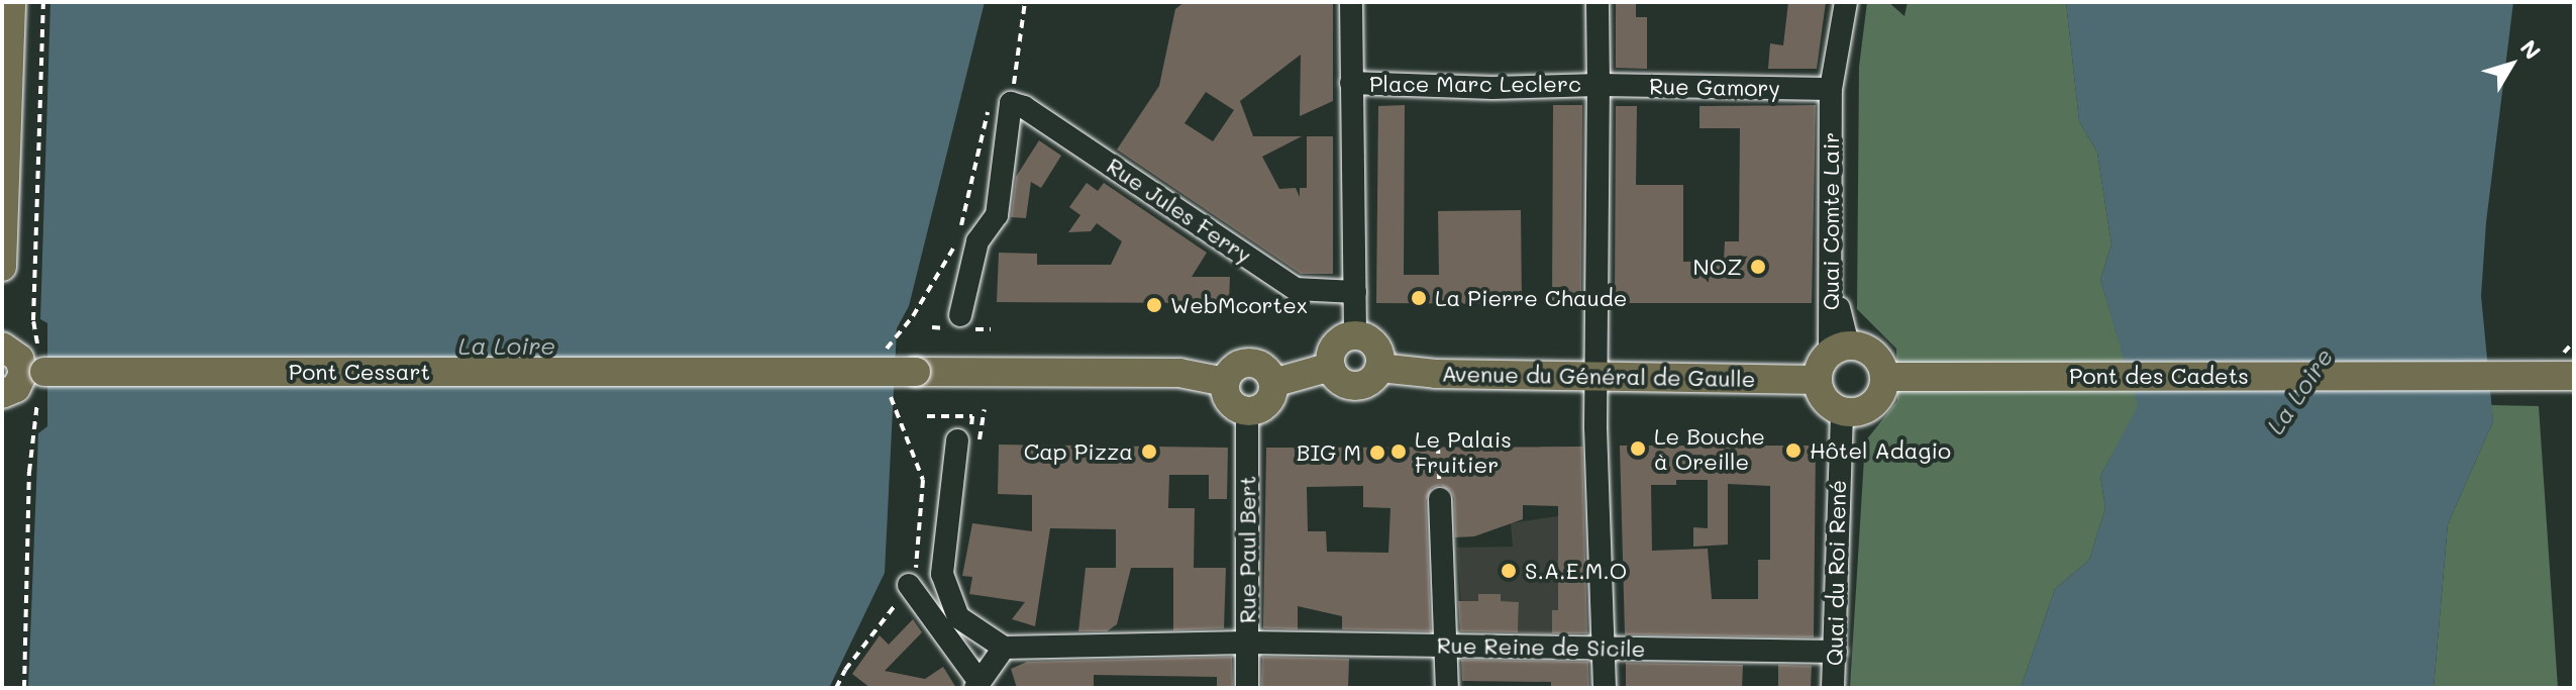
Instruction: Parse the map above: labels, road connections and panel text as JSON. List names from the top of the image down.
{
  "streets": {
    "main road": ["Pont Cessart", "Avenue du Général de Gaulle", "Pont des Cadets"],
    "street": [
      "Place Marc Leclerc",
      "Rue Gamory",
      "Rue Jules Ferry",
      "Quai Comte Lair",
      "Rue Paul Bert",
      "Quai du Roi René",
      "Rue Reine de Sicile"
    ]
  },
  "crossings": [
    ["Place Marc Leclerc", "Rue Gamory"],
    ["Rue Gamory", "Quai Comte Lair"],
    ["Quai Comte Lair", "Avenue du Général de Gaulle"],
    ["Quai Comte Lair", "Pont des Cadets"],
    ["Quai Comte Lair", "Quai du Roi René"],
    ["Pont Cessart", "Rue Paul Bert"],
    ["Avenue du Général de Gaulle", "Pont des Cadets"],
    ["Avenue du Général de Gaulle", "Quai du Roi René"],
    ["Pont des Cadets", "Quai du Roi René"],
    ["Rue Paul Bert", "Rue Reine de Sicile"],
    ["Quai du Roi René", "Rue Reine de Sicile"]
  ],
  "water": ["La Loire"],
  "places": [
    "NOZ",
    "La Pierre Chaude",
    "WebMcortex",
    "Le Bouche à Oreille",
    "Hôtel Adagio",
    "Cap Pizza",
    "Le Palais Fruitier",
    "BIG M",
    "S.A.E.M.O"
  ],
  "north": "top right"
}
